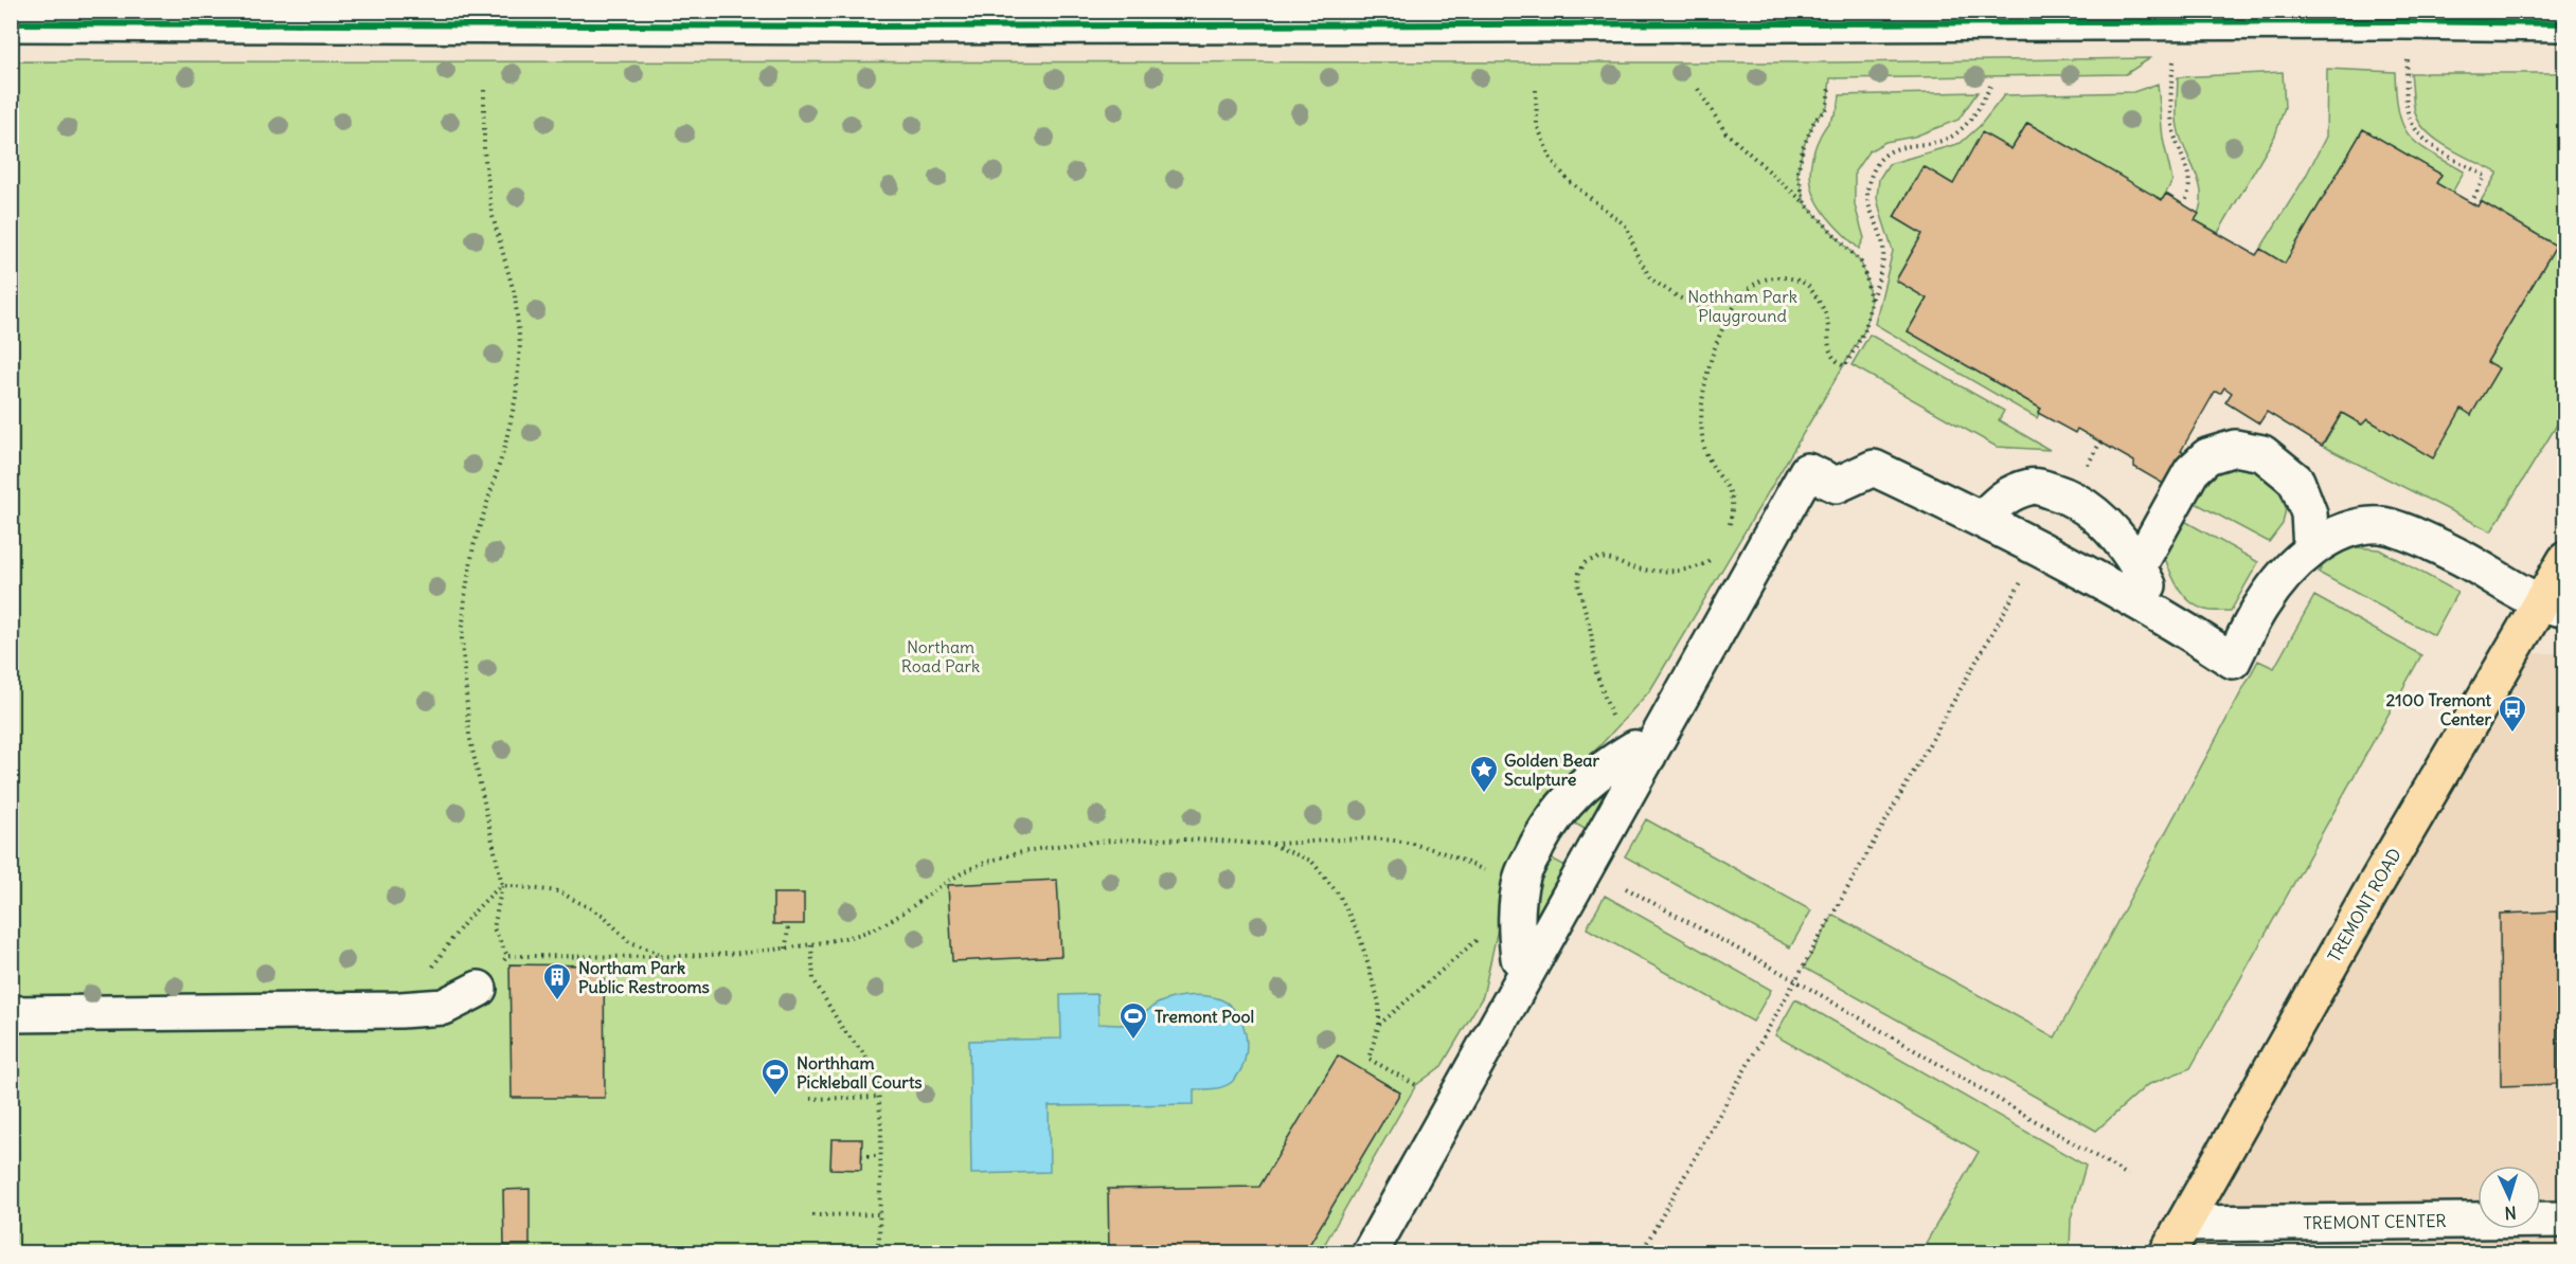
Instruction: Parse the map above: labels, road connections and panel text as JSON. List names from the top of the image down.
{
  "streets": {
    "main road": ["TREMONT ROAD"],
    "street": ["TREMONT CENTER"]
  },
  "crossings": [
    ["TREMONT ROAD", "TREMONT CENTER"]
  ],
  "parks": ["Nothham Park Playground", "Northam Road Park"],
  "places": {
    "bus stop": ["2100 Tremont Center"],
    "place": ["Golden Bear Sculpture"],
    "building": ["Northam Park Public Restrooms"],
    "sports": ["Tremont Pool", "Northham Pickleball Courts"]
  },
  "north": "bottom"
}
